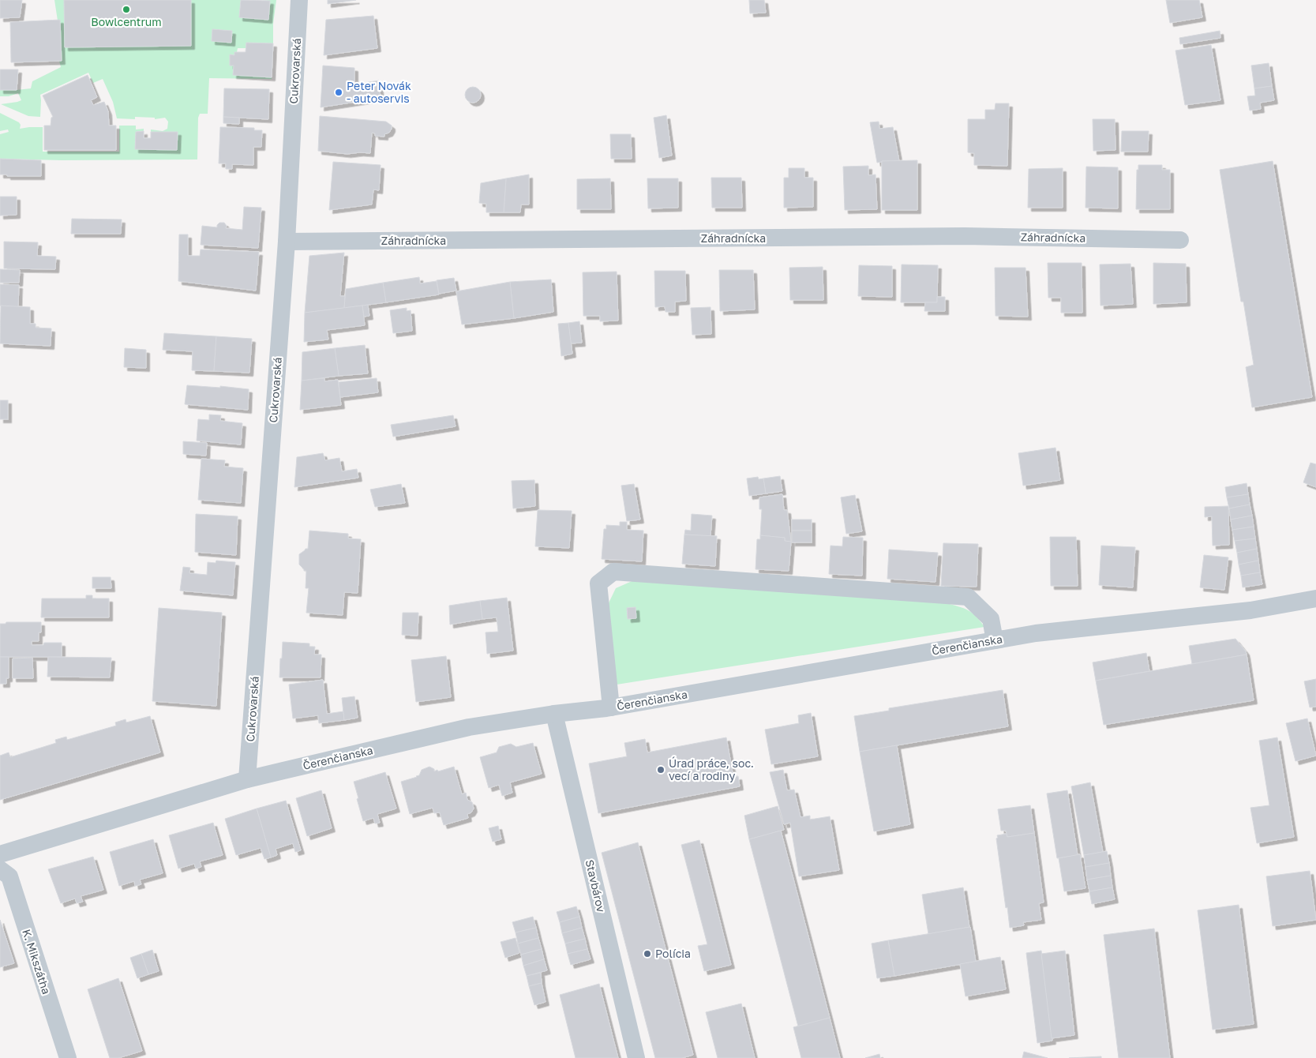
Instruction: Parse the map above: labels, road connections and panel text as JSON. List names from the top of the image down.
{
  "streets": {
    "street": [
      "Cukrovarská",
      "Záhradnícka",
      "Čerenčianska",
      "Stavbárov",
      "K. Mikszátha"
    ]
  },
  "crossings": [
    ["Cukrovarská", "Záhradnícka"],
    ["Cukrovarská", "Čerenčianska"],
    ["Čerenčianska", "Stavbárov"]
  ],
  "places": [
    "Bowlcentrum",
    "Peter Novák - autoservis",
    "Úrad práce, soc. vecí a rodiny",
    "Polícia"
  ]
}
